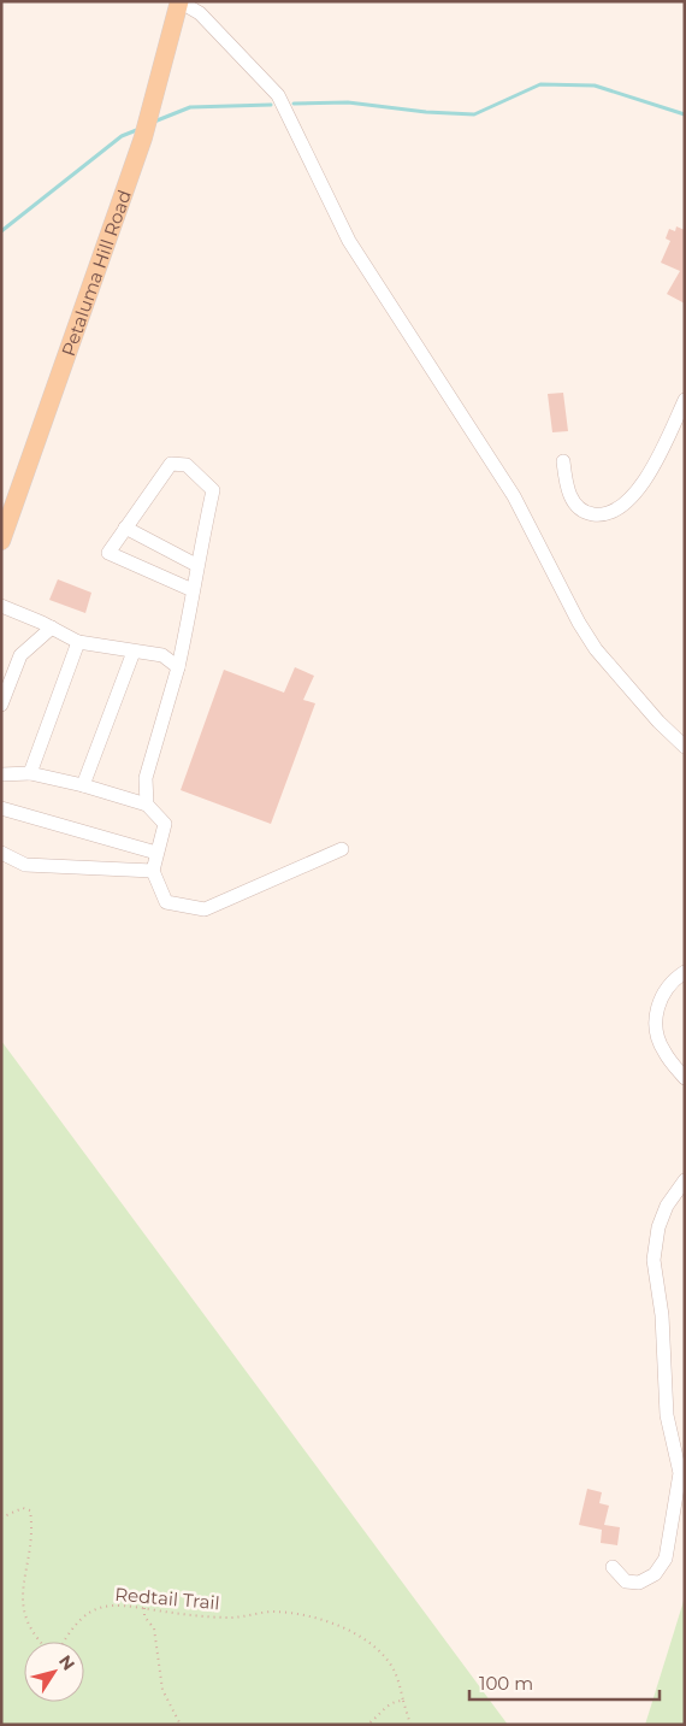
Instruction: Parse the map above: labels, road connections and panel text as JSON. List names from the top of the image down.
{
  "streets": {
    "main road": ["Petaluma Hill Road"],
    "path": ["Redtail Trail"]
  },
  "scale_bar": "100 m",
  "north": "top right"
}
